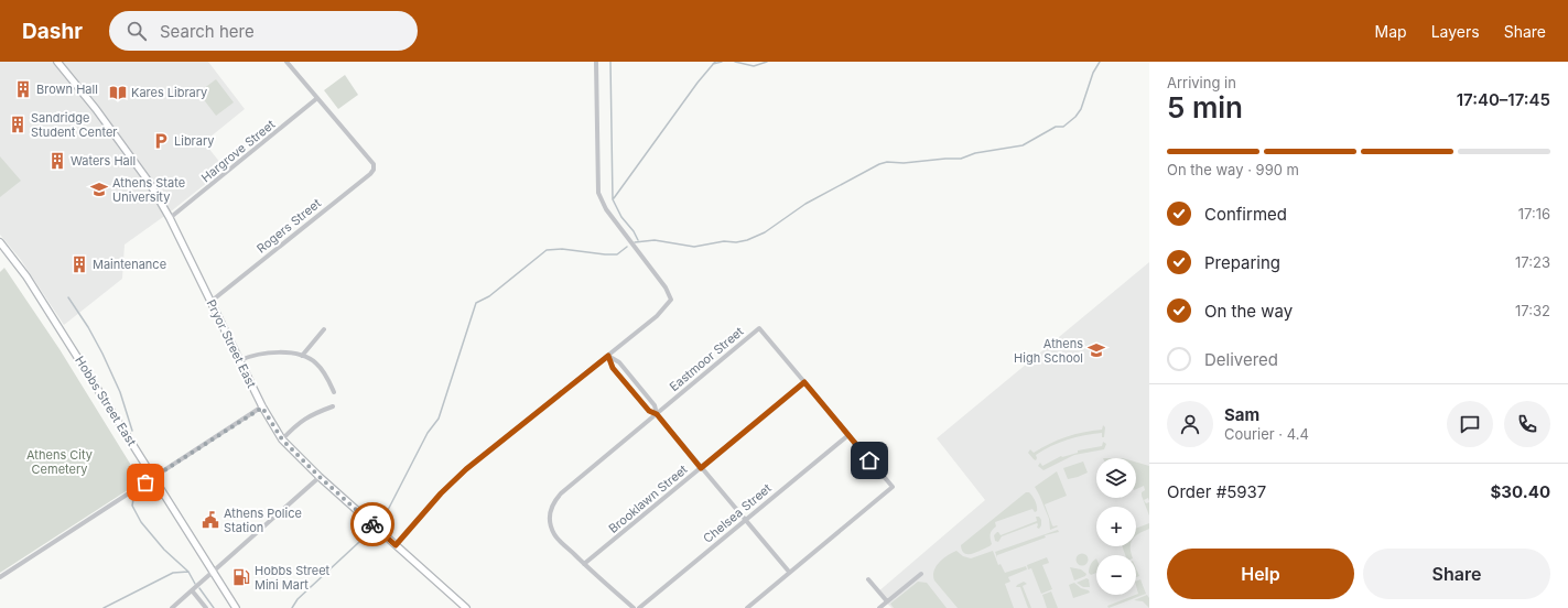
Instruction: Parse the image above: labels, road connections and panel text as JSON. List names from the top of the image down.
{
  "streets": {
    "street": [
      "Hargrove Street",
      "Rogers Street",
      "Pryor Street East",
      "Eastmoor Street",
      "Hobbs Street East",
      "Brooklawn Street",
      "Chelsea Street"
    ]
  },
  "crossings": [
    ["Hargrove Street", "Rogers Street"],
    ["Hargrove Street", "Pryor Street East"],
    ["Rogers Street", "Pryor Street East"],
    ["Eastmoor Street", "Brooklawn Street"],
    ["Eastmoor Street", "Chelsea Street"]
  ],
  "parks": ["Athens City Cemetery"],
  "places": {
    "building": [
      "Brown Hall",
      "Sandridge Student Center",
      "Waters Hall",
      "Maintenance"
    ],
    "library": ["Kares Library"],
    "parking": ["Library"],
    "school or university": ["Athens State University", "Athens High School"],
    "public building": ["Athens Police Station"],
    "fuel station": ["Hobbs Street Mini Mart"]
  },
  "page": {
    "header": "Dashr",
    "search": "Search here",
    "nav": ["Map", "Layers", "Share"],
    "heading": ["5 min", "Arriving in", "17:40–17:45"],
    "panel": [
      "Sam",
      "Courier · 4.4",
      "Order #5937",
      "$30.40"
    ],
    "bar": "On the way · 990 m",
    "list": [
      ["Confirmed", "17:16"],
      ["Preparing", "17:23"],
      ["On the way", "17:32"],
      "Delivered"
    ],
    "map_buttons": ["+", "−"],
    "buttons": ["Help", "Share"]
  }
}
